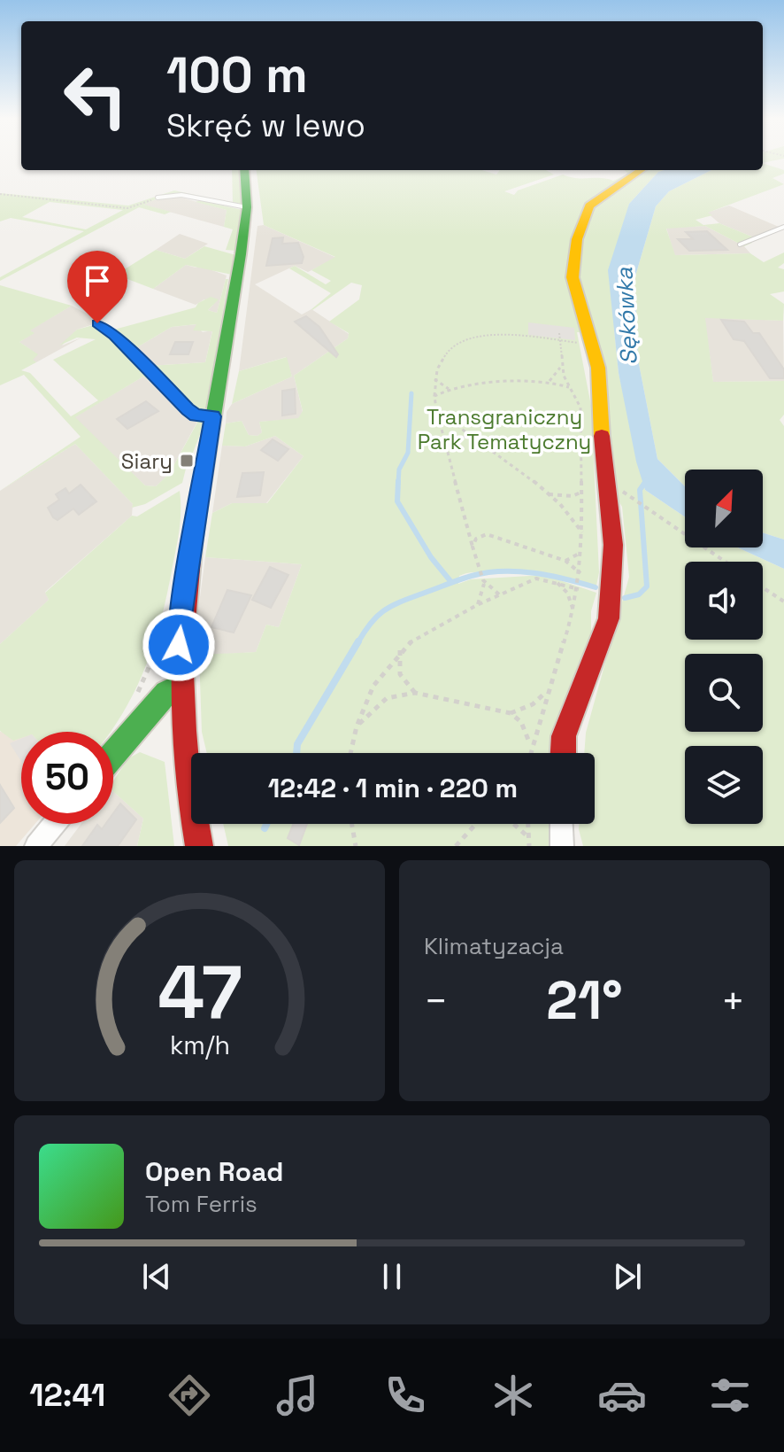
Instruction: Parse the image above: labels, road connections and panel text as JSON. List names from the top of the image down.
{
  "water": ["Sękówka"],
  "parks": ["Transgraniczny Park Tematyczny"],
  "places": {
    "transit": ["Siary"]
  },
  "north": "top right",
  "page": {
    "turn": ["100 m", "Skręć w lewo"],
    "limit": "50",
    "trip": "12:42 · 1 min · 220 m",
    "tile": "Klimatyzacja",
    "heat": ["−", "21°", "+"],
    "song": ["Open Road", "Tom Ferris"],
    "tabs": "12:41",
    "gauge": ["47", "km/h"]
  }
}
